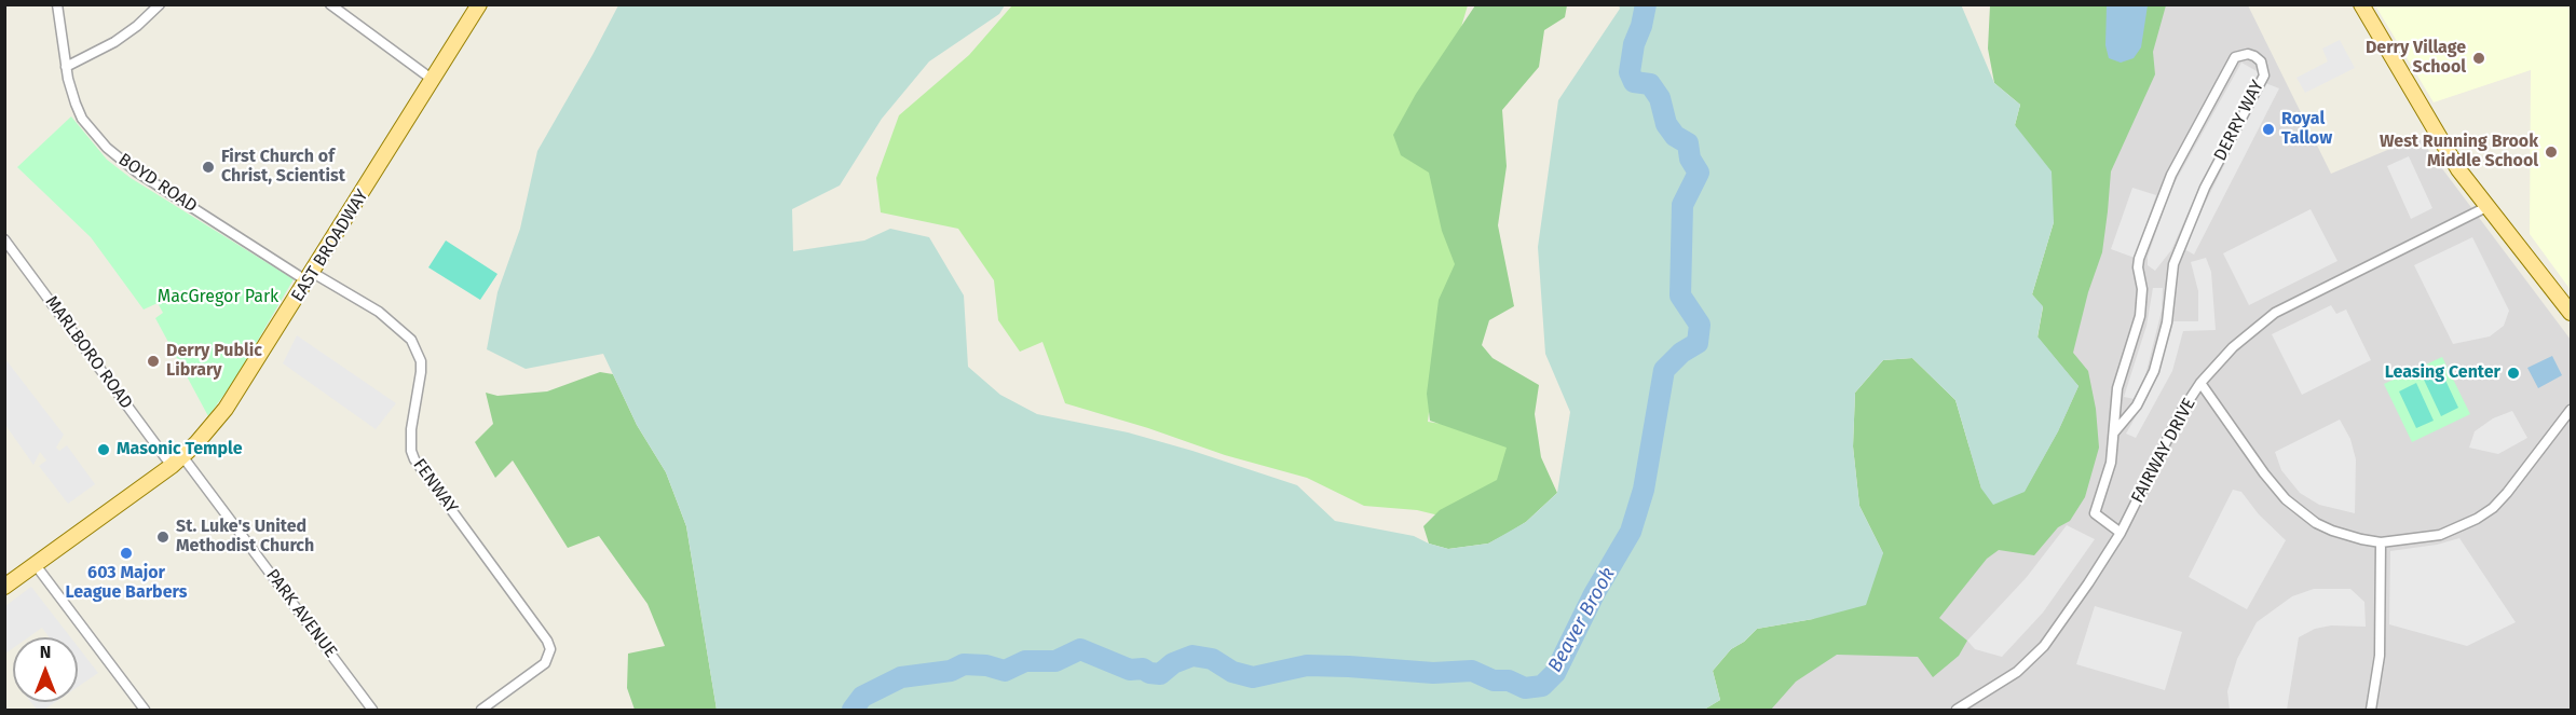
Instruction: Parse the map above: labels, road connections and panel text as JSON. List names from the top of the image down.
{
  "streets": {
    "main road": ["EAST BROADWAY"],
    "street": [
      "DERRY WAY",
      "BOYD ROAD",
      "MARLBORO ROAD",
      "FAIRWAY DRIVE",
      "FENWAY",
      "PARK AVENUE"
    ]
  },
  "crossings": [
    ["DERRY WAY", "FAIRWAY DRIVE"],
    ["BOYD ROAD", "EAST BROADWAY"],
    ["BOYD ROAD", "FENWAY"],
    ["EAST BROADWAY", "MARLBORO ROAD"],
    ["EAST BROADWAY", "FENWAY"],
    ["EAST BROADWAY", "PARK AVENUE"],
    ["MARLBORO ROAD", "PARK AVENUE"]
  ],
  "water": ["Beaver Brook"],
  "parks": ["MacGregor Park"],
  "places": [
    "Derry Village School",
    "Royal Tallow",
    "West Running Brook Middle School",
    "First Church of Christ, Scientist",
    "Derry Public Library",
    "Leasing Center",
    "Masonic Temple",
    "St. Luke's United Methodist Church",
    "603 Major League Barbers"
  ],
  "north": "top"
}
